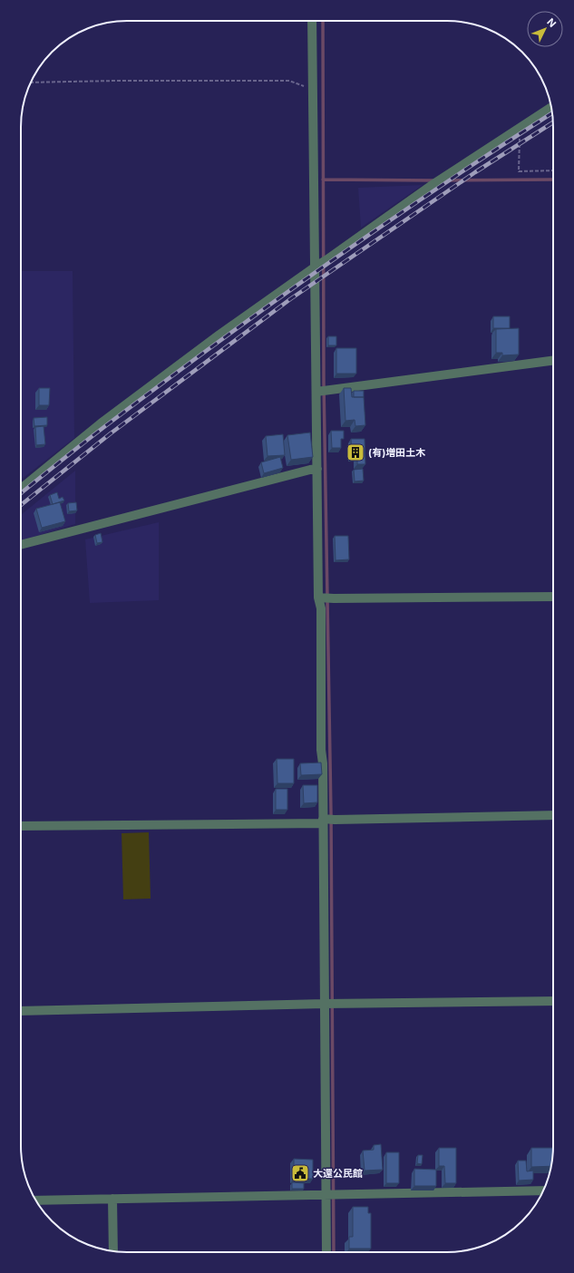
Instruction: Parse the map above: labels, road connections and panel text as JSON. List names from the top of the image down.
{
  "places": {
    "building": ["(有)増田土木"],
    "public building": ["大還公民館"]
  },
  "north": "top right"
}
